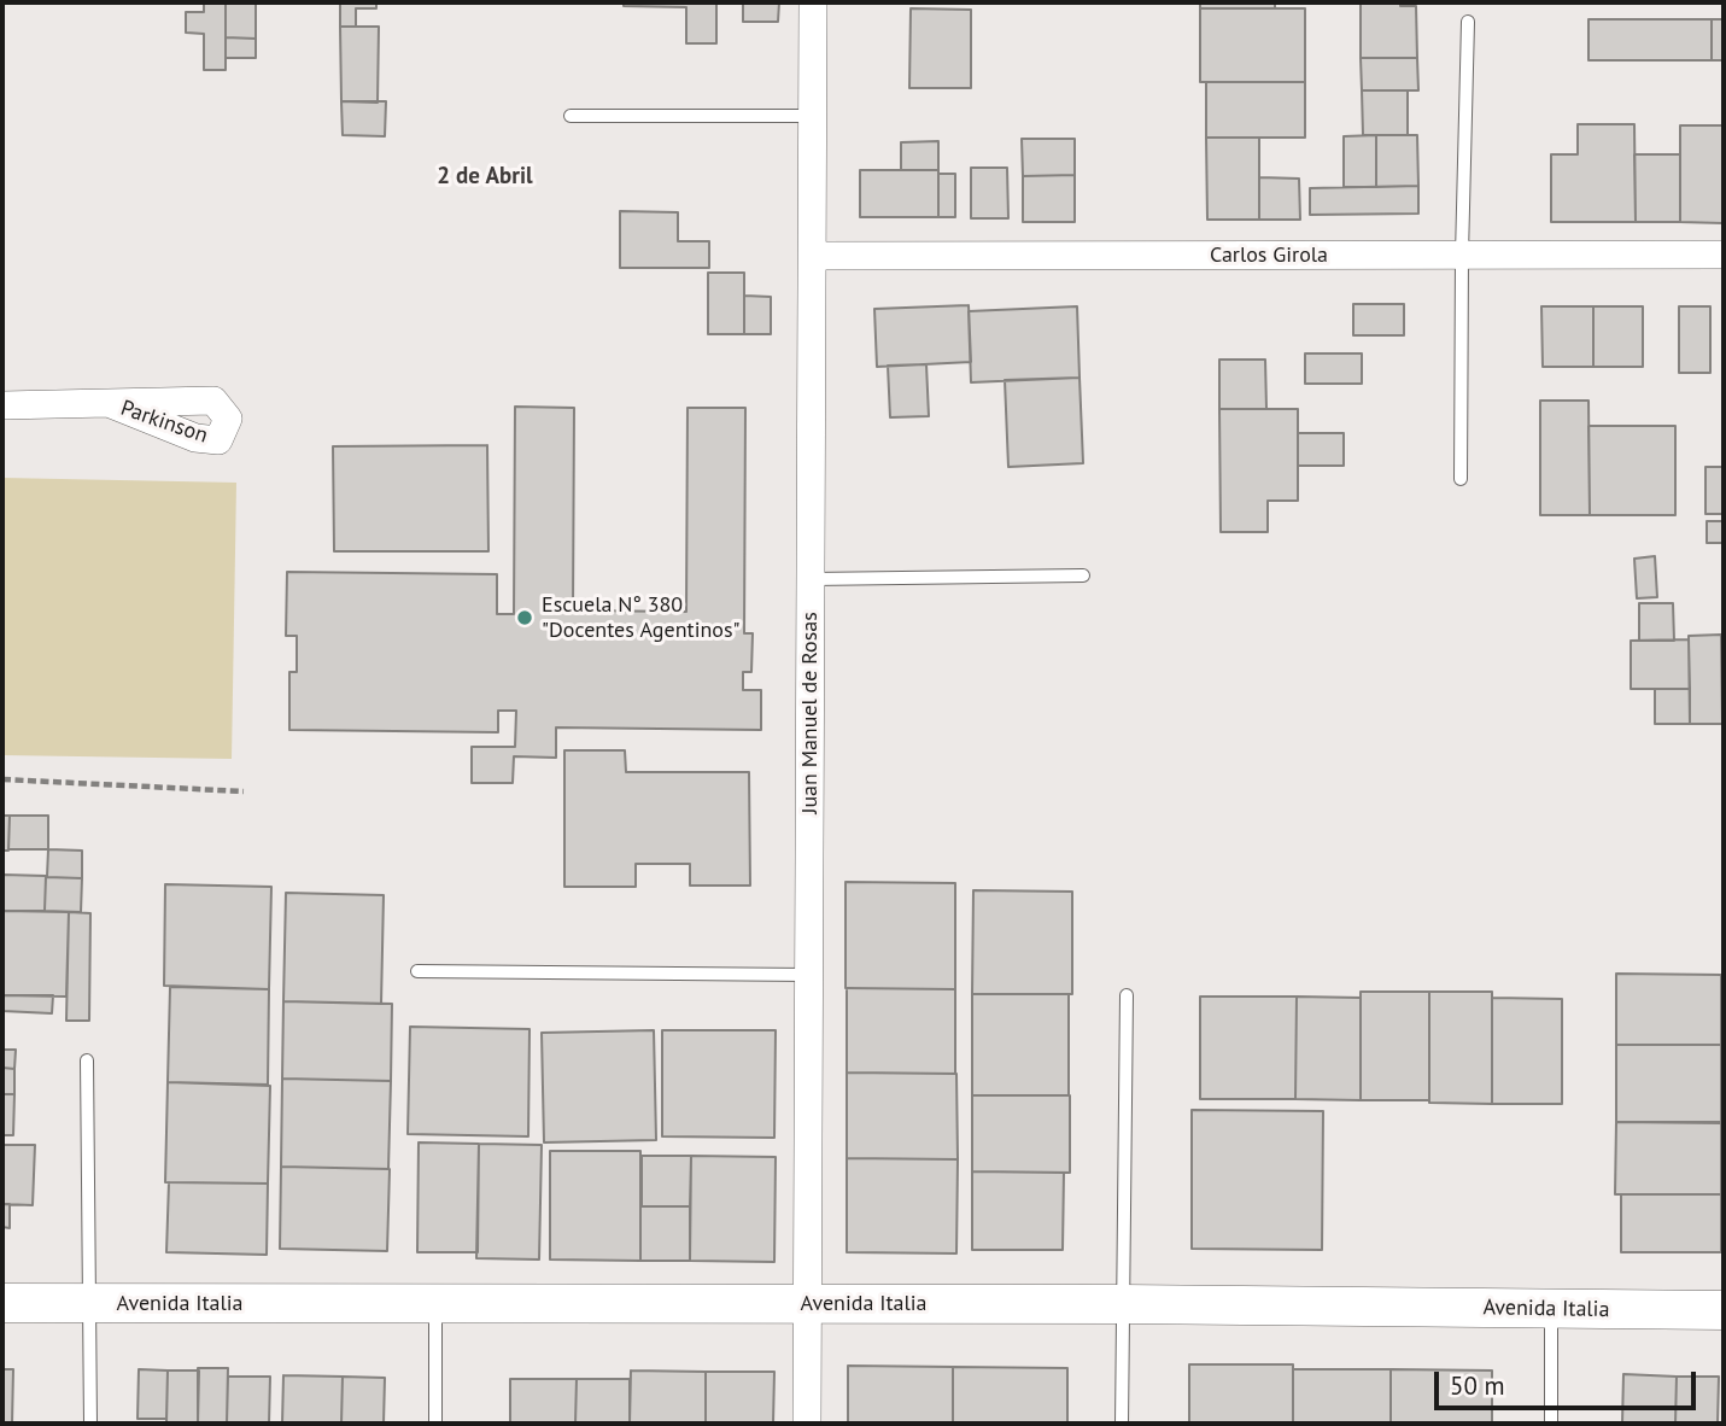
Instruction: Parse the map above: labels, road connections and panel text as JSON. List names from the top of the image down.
{
  "streets": {
    "main road": ["Avenida Italia"],
    "street": ["Carlos Girola", "Parkinson", "Juan Manuel de Rosas"]
  },
  "crossings": [
    ["Carlos Girola", "Juan Manuel de Rosas"],
    ["Juan Manuel de Rosas", "Avenida Italia"]
  ],
  "districts": ["2 de Abril"],
  "places": ["Escuela N° 380 \"Docentes Agentinos\""],
  "scale_bar": "50 m"
}
